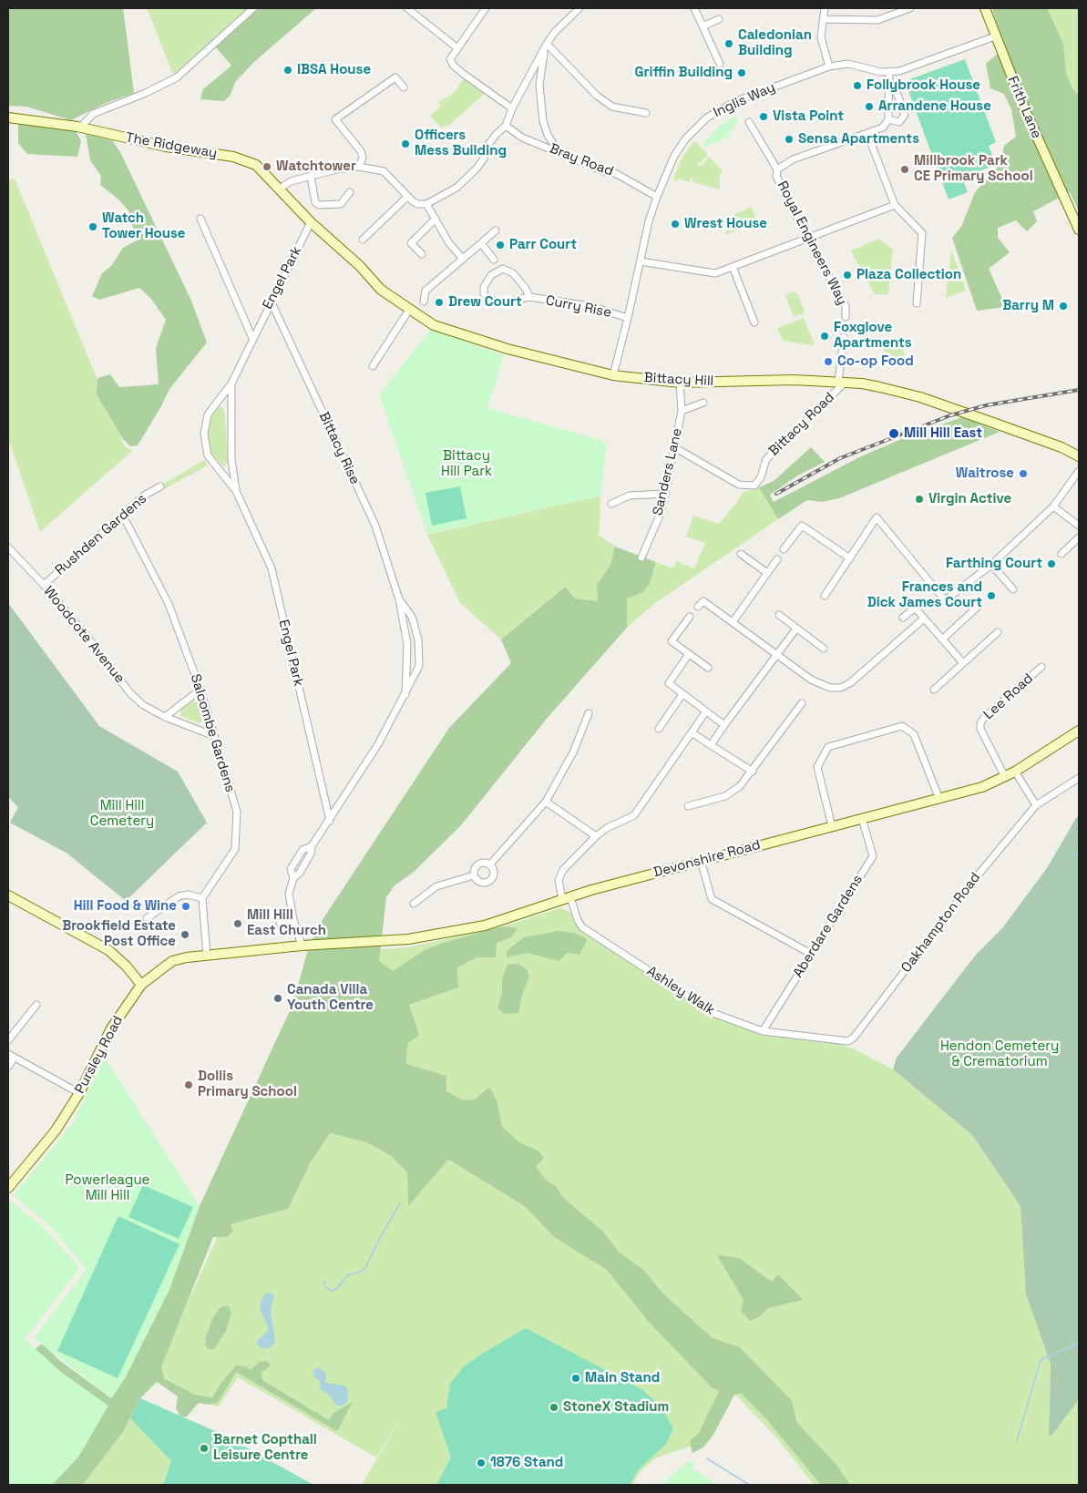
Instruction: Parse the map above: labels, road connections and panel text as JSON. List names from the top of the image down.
{
  "streets": {
    "street": [
      "Inglis Way",
      "Frith Lane",
      "The Ridgeway",
      "Bray Road",
      "Royal Engineers Way",
      "Engel Park",
      "Curry Rise",
      "Bittacy Hill",
      "Bittacy Road",
      "Bittacy Rise",
      "Sanders Lane",
      "Rushden Gardens",
      "Woodcote Avenue",
      "Lee Road",
      "Salcombe Gardens",
      "Devonshire Road",
      "Oakhampton Road",
      "Aberdare Gardens",
      "Ashley Walk",
      "Pursley Road"
    ]
  },
  "crossings": [
    ["Inglis Way", "Frith Lane"],
    ["Inglis Way", "Bray Road"],
    ["Inglis Way", "Curry Rise"],
    ["Inglis Way", "Bittacy Hill"],
    ["The Ridgeway", "Engel Park"],
    ["The Ridgeway", "Bittacy Hill"],
    ["Engel Park", "Bittacy Hill"],
    ["Engel Park", "Bittacy Rise"],
    ["Bittacy Hill", "Bittacy Road"],
    ["Bittacy Hill", "Sanders Lane"],
    ["Bittacy Road", "Sanders Lane"],
    ["Bittacy Rise", "Pursley Road"],
    ["Rushden Gardens", "Woodcote Avenue"],
    ["Rushden Gardens", "Salcombe Gardens"],
    ["Woodcote Avenue", "Salcombe Gardens"],
    ["Lee Road", "Devonshire Road"],
    ["Devonshire Road", "Aberdare Gardens"],
    ["Devonshire Road", "Ashley Walk"],
    ["Devonshire Road", "Pursley Road"],
    ["Oakhampton Road", "Ashley Walk"],
    ["Aberdare Gardens", "Ashley Walk"]
  ],
  "parks": [
    "Bittacy Hill Park",
    "Mill Hill Cemetery",
    "Hendon Cemetery & Crematorium",
    "Powerleague Mill Hill"
  ],
  "places": [
    "Caledonian Building",
    "IBSA House",
    "Griffin Building",
    "Follybrook House",
    "Arrandene House",
    "Vista Point",
    "Sensa Apartments",
    "Officers Mess Building",
    "Watchtower",
    "Millbrook Park CE Primary School",
    "Wrest House",
    "Watch Tower House",
    "Parr Court",
    "Plaza Collection",
    "Drew Court",
    "Barry M",
    "Foxglove Apartments",
    "Co-op Food",
    "Mill Hill East",
    "Waitrose",
    "Virgin Active",
    "Farthing Court",
    "Frances and Dick James Court",
    "Hill Food & Wine",
    "Mill Hill East Church",
    "Brookfield Estate Post Office",
    "Canada Villa Youth Centre",
    "Dollis Primary School",
    "Main Stand",
    "StoneX Stadium",
    "Barnet Copthall Leisure Centre",
    "1876 Stand"
  ]
}
